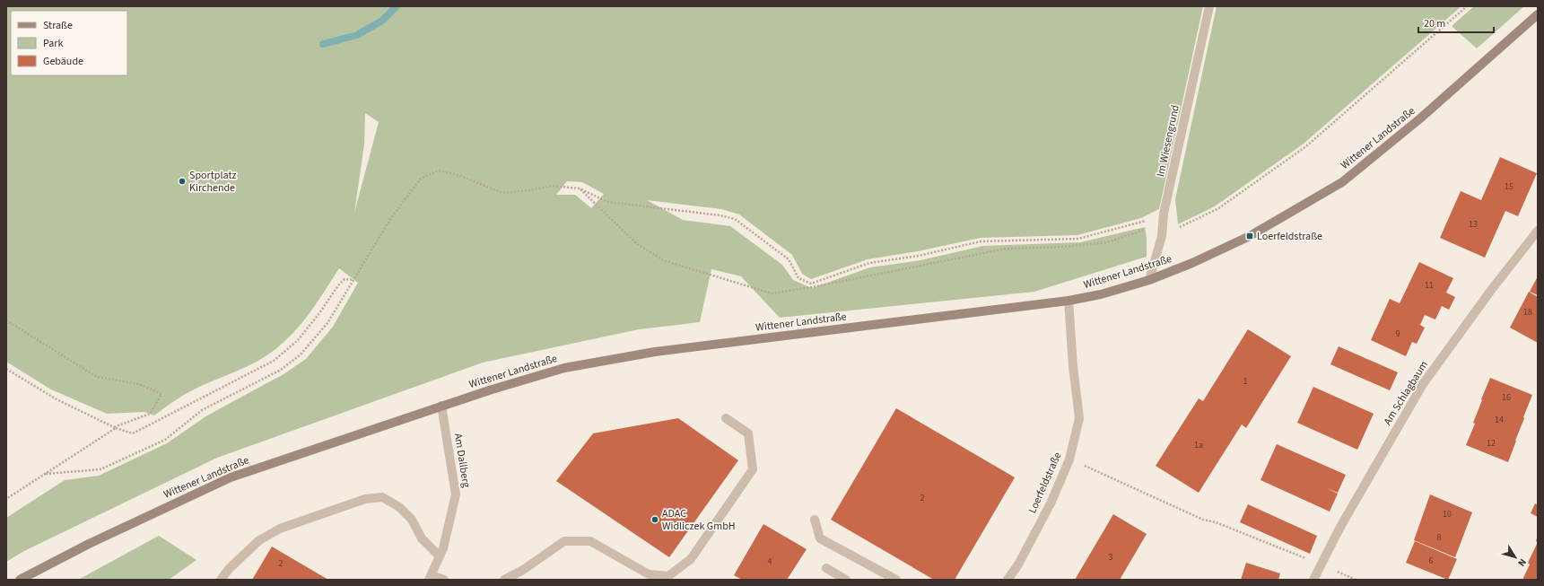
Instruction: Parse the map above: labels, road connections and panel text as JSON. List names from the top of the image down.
{
  "streets": {
    "main road": ["Wittener Landstraße"],
    "street": [
      "Im Wiesengrund",
      "Am Schlagbaum",
      "Am Dallberg",
      "Loerfeldstraße"
    ]
  },
  "crossings": [
    ["Wittener Landstraße", "Im Wiesengrund"],
    ["Wittener Landstraße", "Am Dallberg"],
    ["Wittener Landstraße", "Loerfeldstraße"]
  ],
  "places": {
    "other": ["Sportplatz Kirchende", "ADAC Widliczek GmbH"],
    "transit": ["Loerfeldstraße"]
  },
  "house_numbers": [
    "15",
    "13",
    "11",
    "18",
    "9",
    "1",
    "16",
    "14",
    "12",
    "1a",
    "2",
    "10",
    "8",
    "3",
    "6",
    "4",
    "2"
  ],
  "legend": ["Straße", "Park", "Gebäude"],
  "scale_bar": "20 m",
  "north": "bottom right"
}
